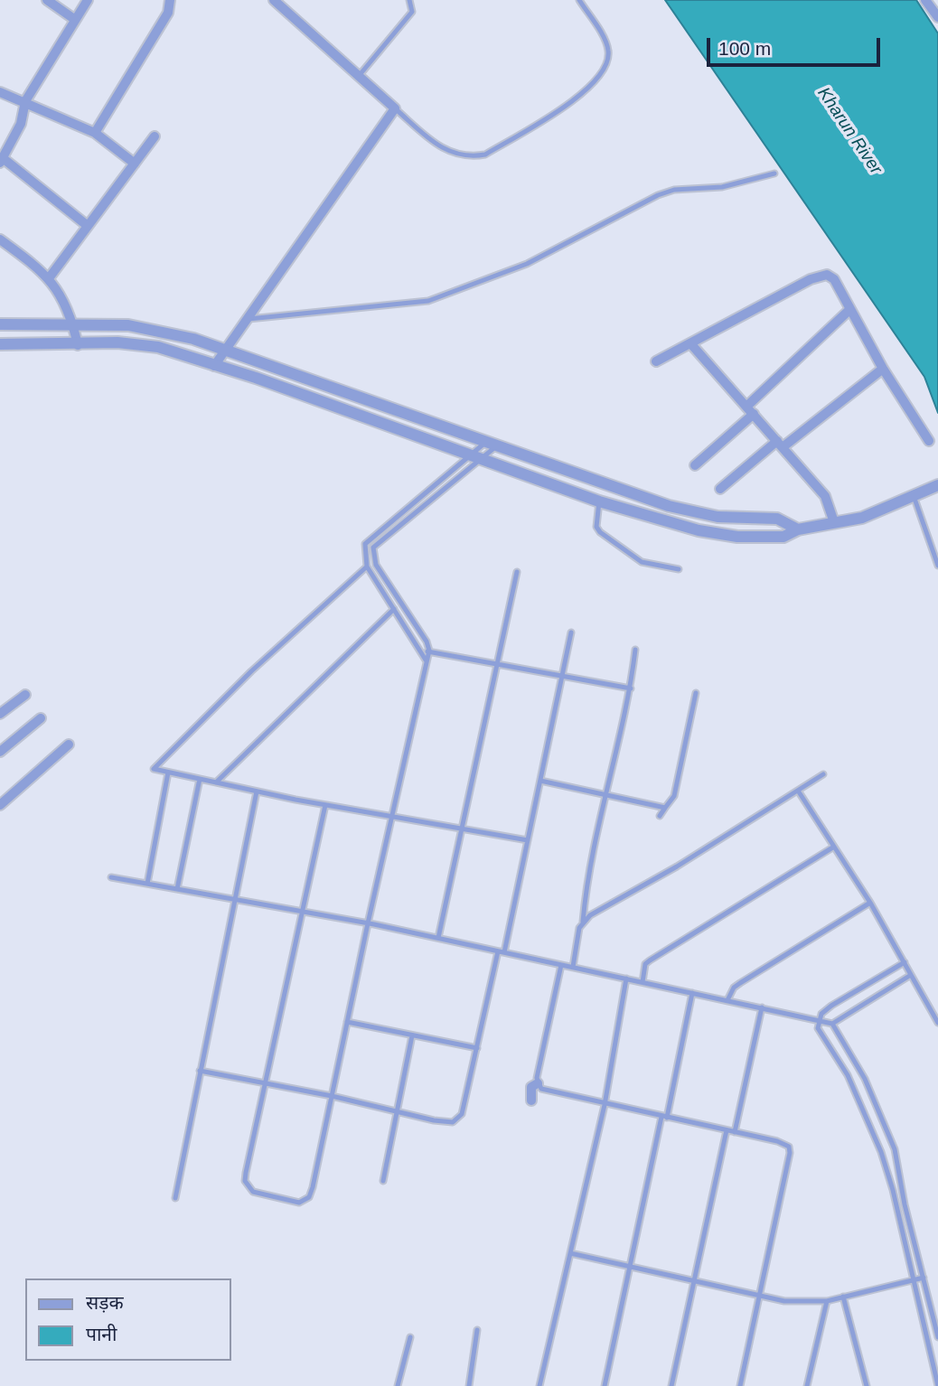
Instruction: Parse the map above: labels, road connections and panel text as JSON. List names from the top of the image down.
{
  "water": ["Kharun River"],
  "legend": ["सड़क", "पानी"],
  "scale_bar": "100 m"
}
